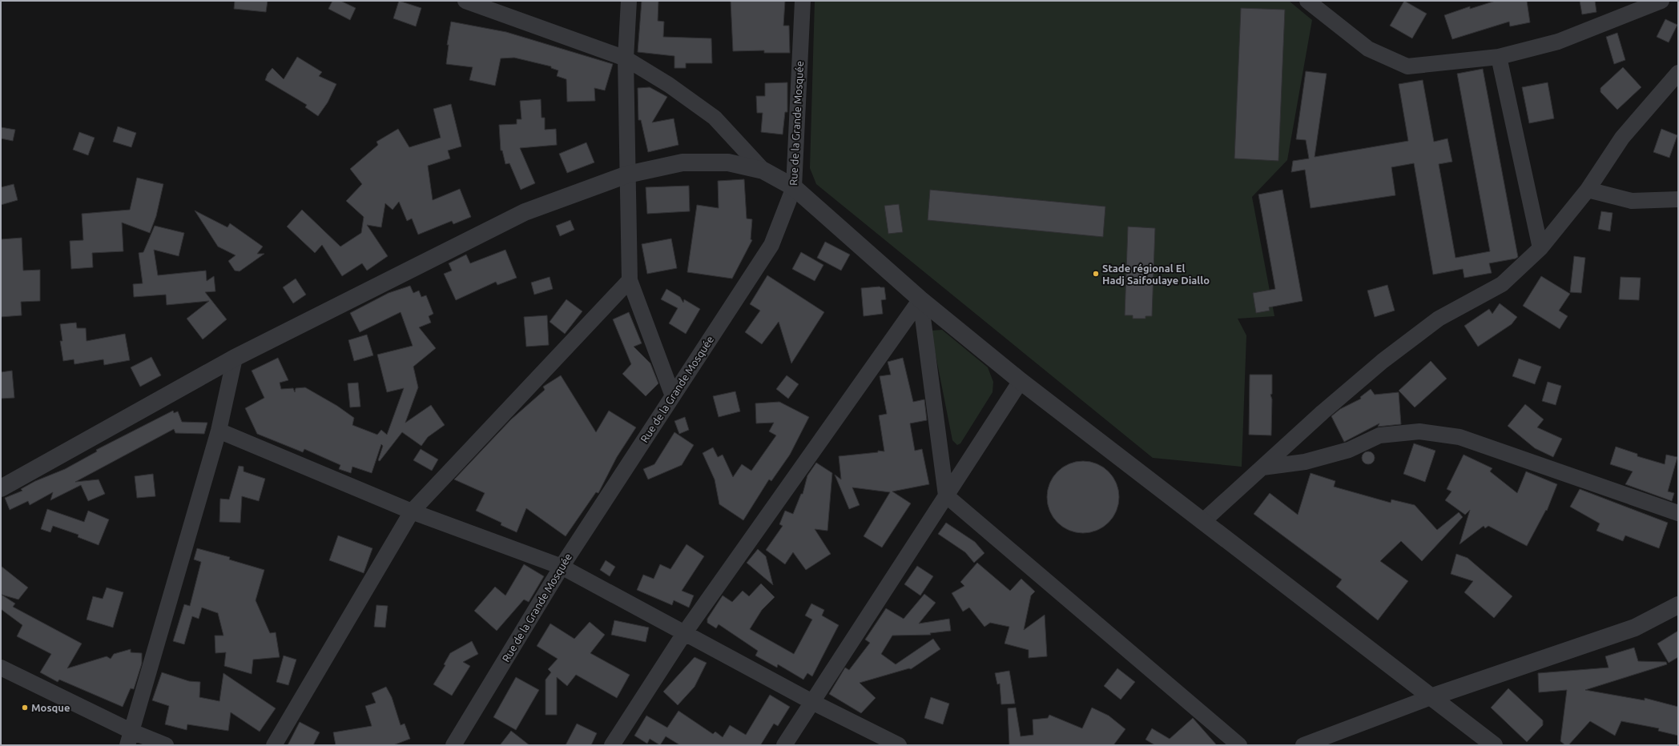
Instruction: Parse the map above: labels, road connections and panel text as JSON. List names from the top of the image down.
{
  "streets": {
    "street": ["Rue de la Grande Mosquée"]
  },
  "places": ["Stade régional El Hadj Saifoulaye Diallo", "Mosque"]
}
